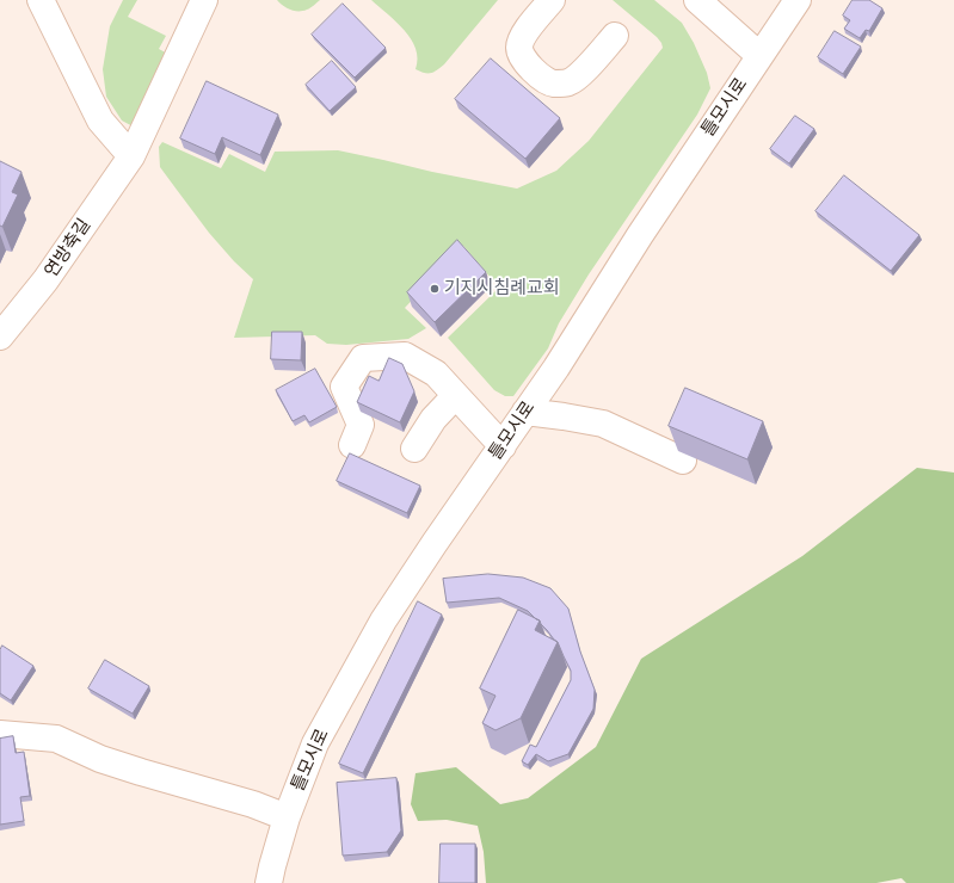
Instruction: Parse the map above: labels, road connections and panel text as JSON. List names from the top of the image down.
{
  "streets": {
    "street": ["틀모시로", "연방축길"]
  },
  "places": ["기지시침례교회"]
}
